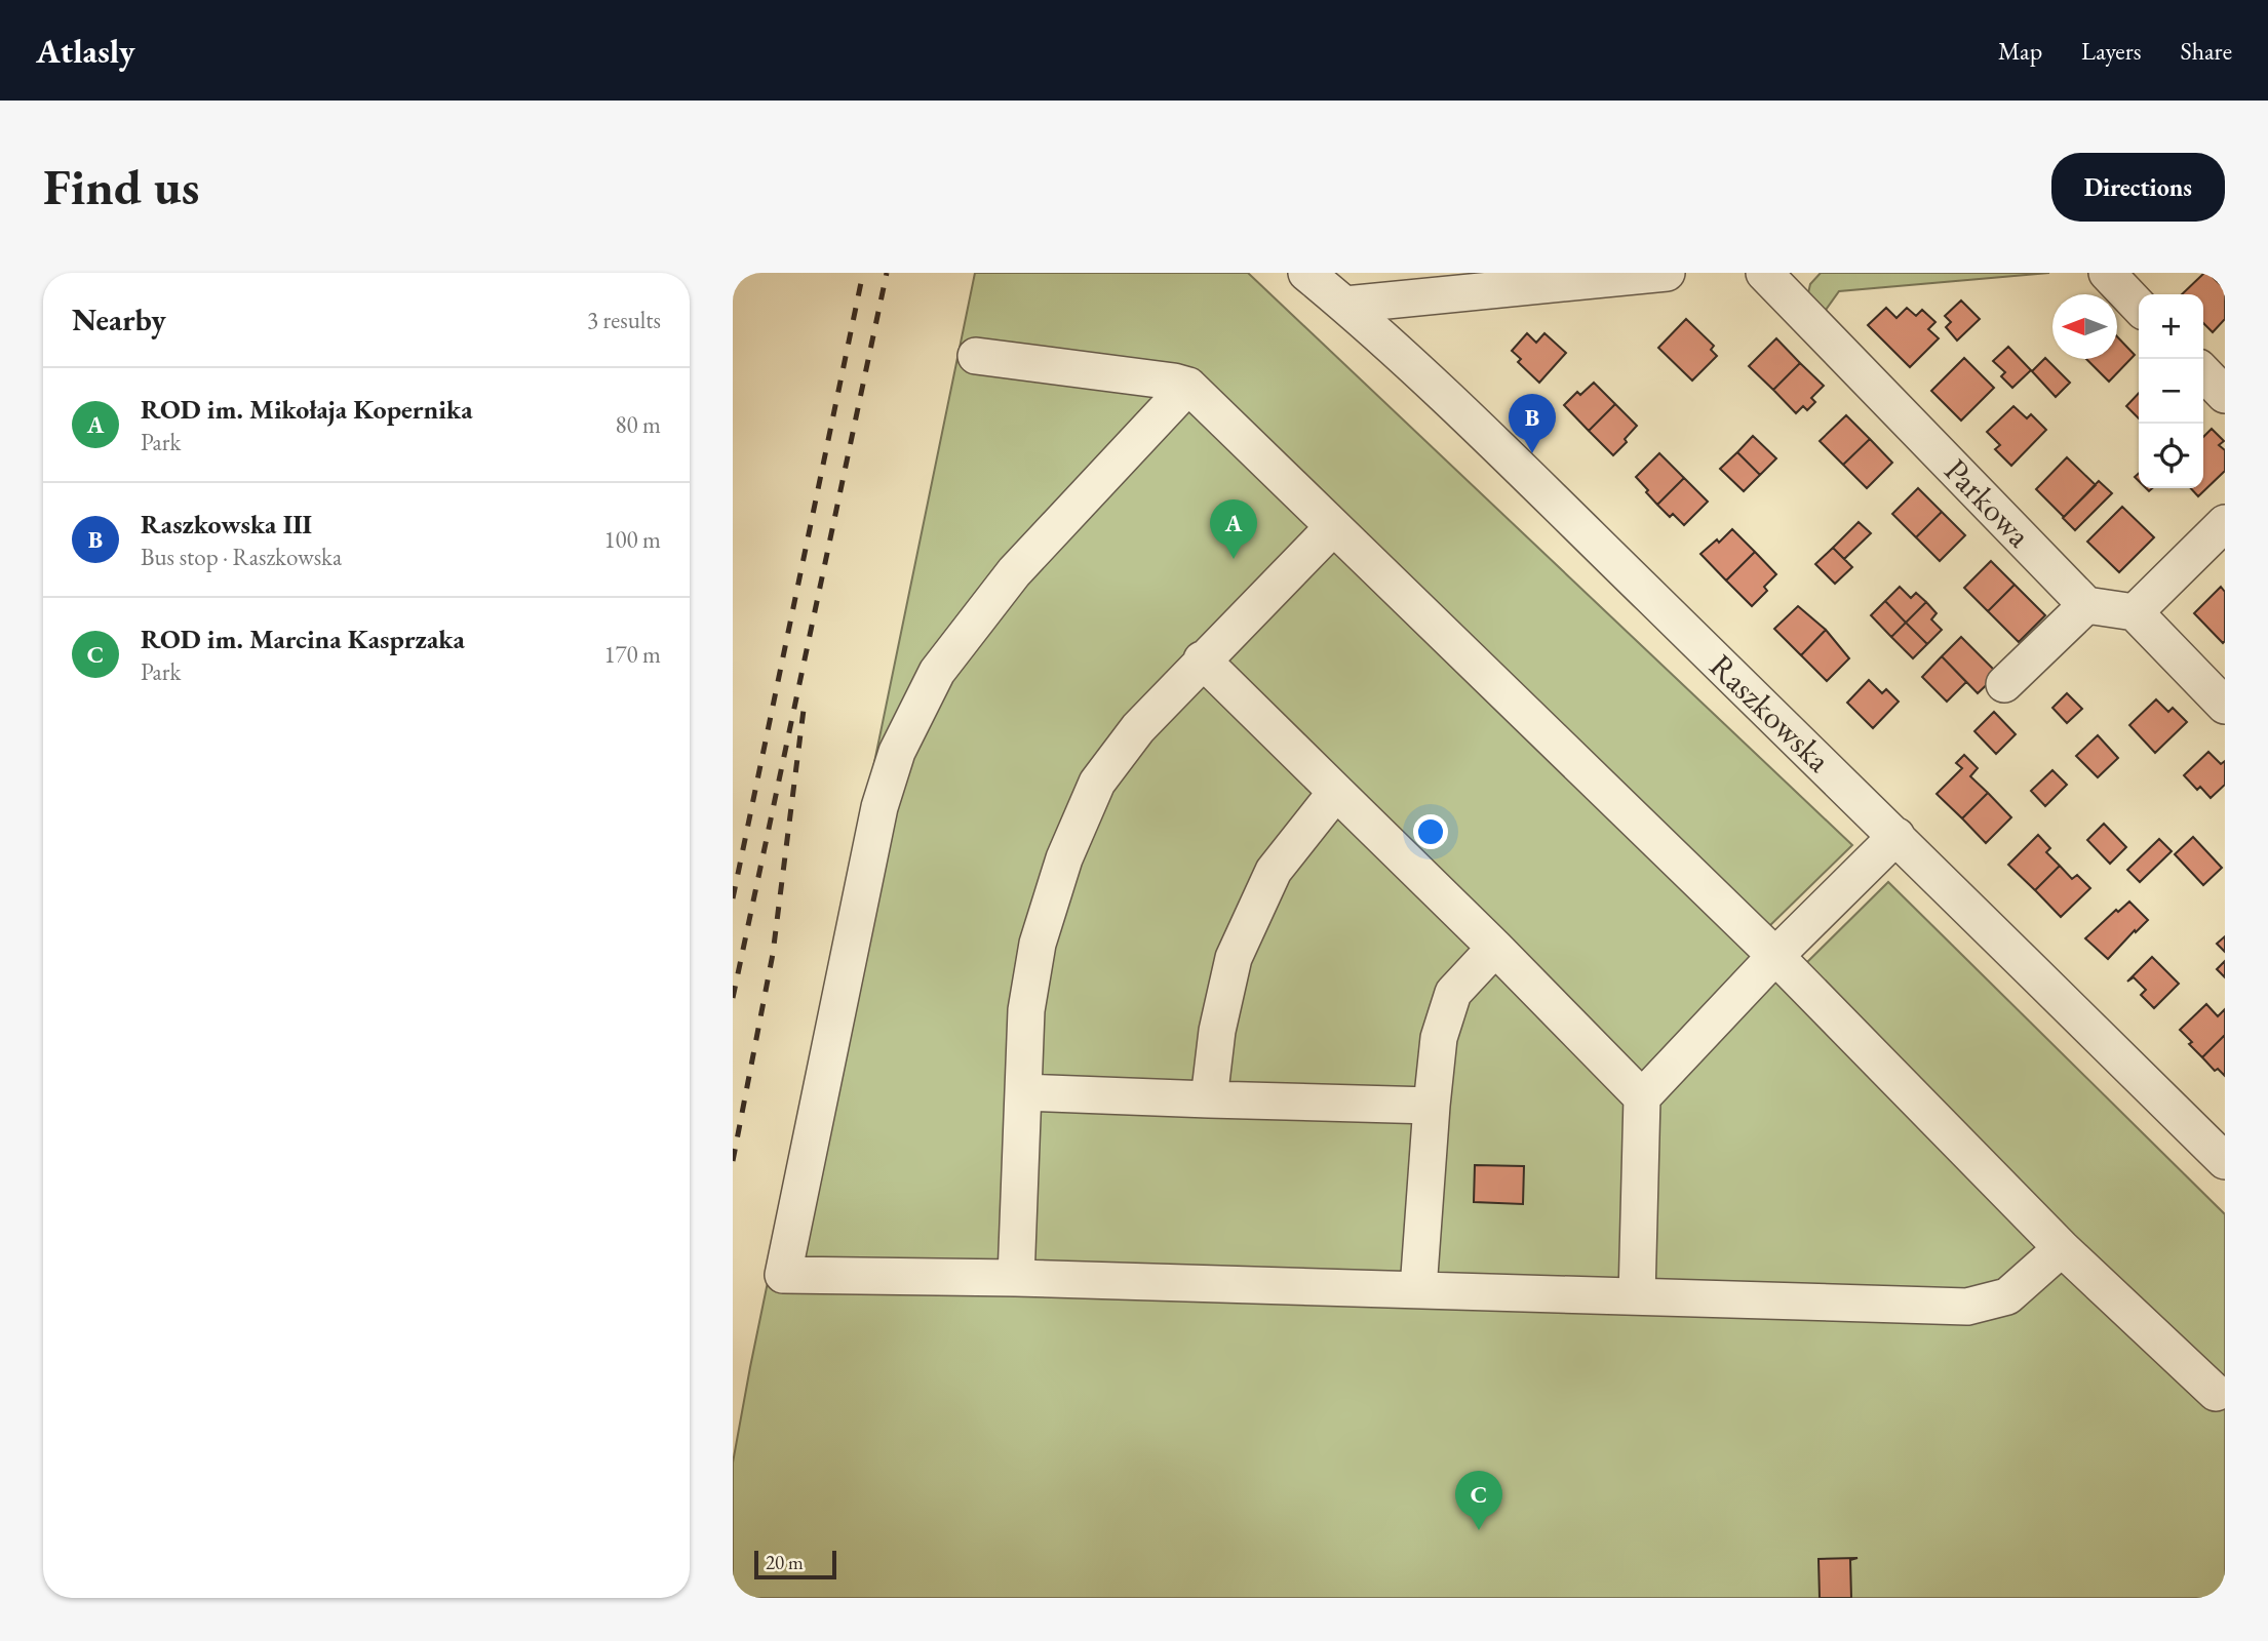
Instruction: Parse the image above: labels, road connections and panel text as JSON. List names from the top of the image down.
{
  "streets": {
    "street": ["Parkowa", "Raszkowska"]
  },
  "scale_bar": "20 m",
  "north": "left",
  "page": {
    "header": "Atlasly",
    "nav": ["Map", "Layers", "Share"],
    "buttons": "Directions",
    "title": "Find us",
    "heading": ["Nearby", "3 results"],
    "map_buttons": ["+", "−"],
    "list": [
      {
        "mark": "A",
        "name": "ROD im. Mikołaja Kopernika",
        "note": "Park",
        "value": "80 m"
      },
      {
        "mark": "B",
        "name": "Raszkowska III",
        "note": "Bus stop · Raszkowska",
        "value": "100 m"
      },
      {
        "mark": "C",
        "name": "ROD im. Marcina Kasprzaka",
        "note": "Park",
        "value": "170 m"
      }
    ],
    "pins": ["B", "A", "C"],
    "scale": "20 m"
  }
}
